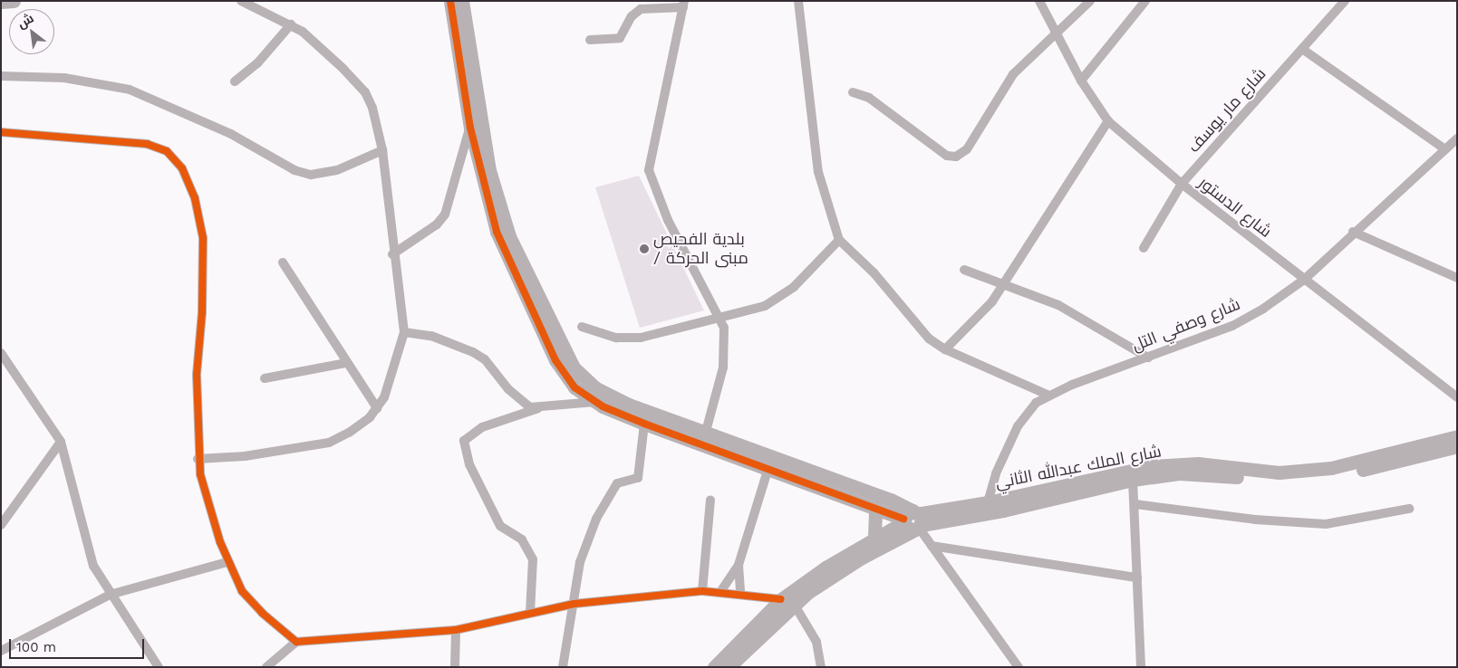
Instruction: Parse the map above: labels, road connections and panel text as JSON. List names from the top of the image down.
{
  "streets": {
    "main road": ["شارع الملك عبدالله الثاني"],
    "street": ["شارع مار يوسف", "شارع الدستور", "شارع وصفي التل"]
  },
  "crossings": [
    ["شارع مار يوسف", "شارع الدستور"],
    ["شارع الدستور", "شارع وصفي التل"],
    ["شارع وصفي التل", "شارع الملك عبدالله الثاني"]
  ],
  "places": ["بلدية الفحيص / مبنى الحركة"],
  "scale_bar": "100 m",
  "north": "top left"
}
